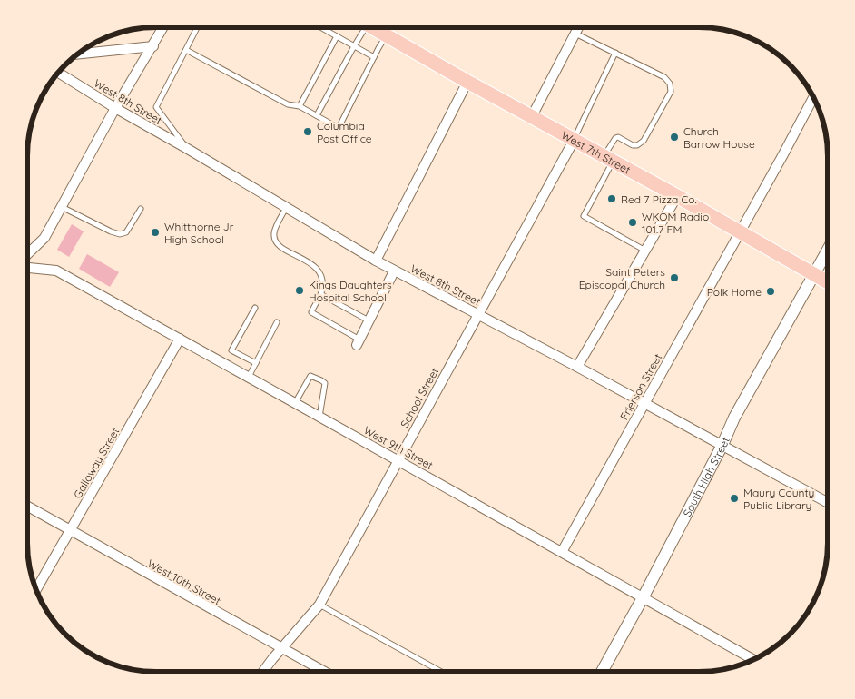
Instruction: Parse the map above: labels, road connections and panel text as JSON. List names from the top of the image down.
{
  "streets": {
    "main road": ["West 7th Street"],
    "street": [
      "West 8th Street",
      "Frierson Street",
      "School Street",
      "West 9th Street",
      "Galloway Street",
      "South High Street",
      "West 10th Street"
    ]
  },
  "crossings": [
    ["West 8th Street", "Frierson Street"],
    ["West 8th Street", "School Street"],
    ["West 8th Street", "South High Street"],
    ["West 7th Street", "Frierson Street"],
    ["West 7th Street", "School Street"],
    ["West 7th Street", "South High Street"],
    ["Frierson Street", "West 9th Street"],
    ["School Street", "West 9th Street"],
    ["School Street", "West 10th Street"],
    ["West 9th Street", "Galloway Street"],
    ["West 9th Street", "South High Street"],
    ["Galloway Street", "West 10th Street"]
  ],
  "places": [
    "Columbia Post Office",
    "Church Barrow House",
    "Red 7 Pizza Co.",
    "WKOM Radio 101.7 FM",
    "Whitthorne Jr High School",
    "Saint Peters Episcopal Church",
    "Kings Daughters Hospital School",
    "Polk Home",
    "Maury County Public Library"
  ]
}
